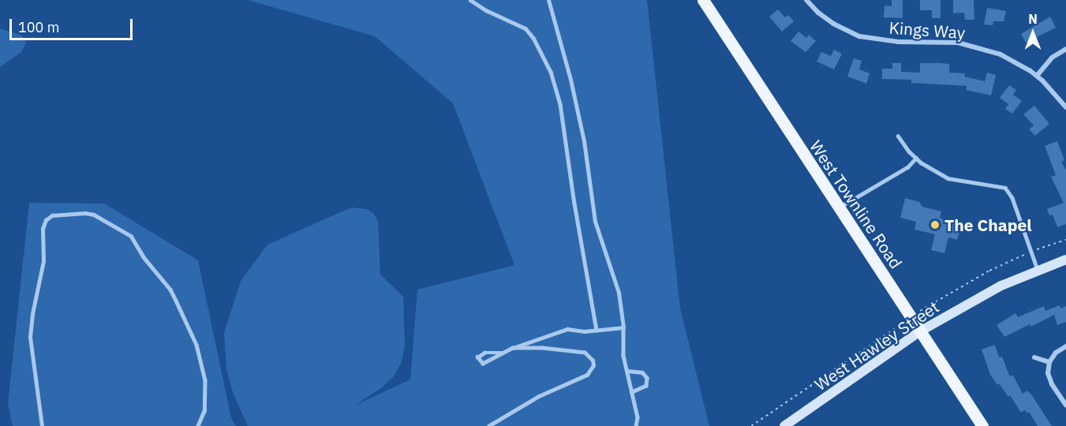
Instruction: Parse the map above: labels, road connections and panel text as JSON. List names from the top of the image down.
{
  "streets": {
    "main road": ["West Townline Road"],
    "street": ["Kings Way", "West Hawley Street"]
  },
  "crossings": [
    ["West Townline Road", "West Hawley Street"]
  ],
  "places": ["The Chapel"],
  "scale_bar": "100 m",
  "north": "top"
}
